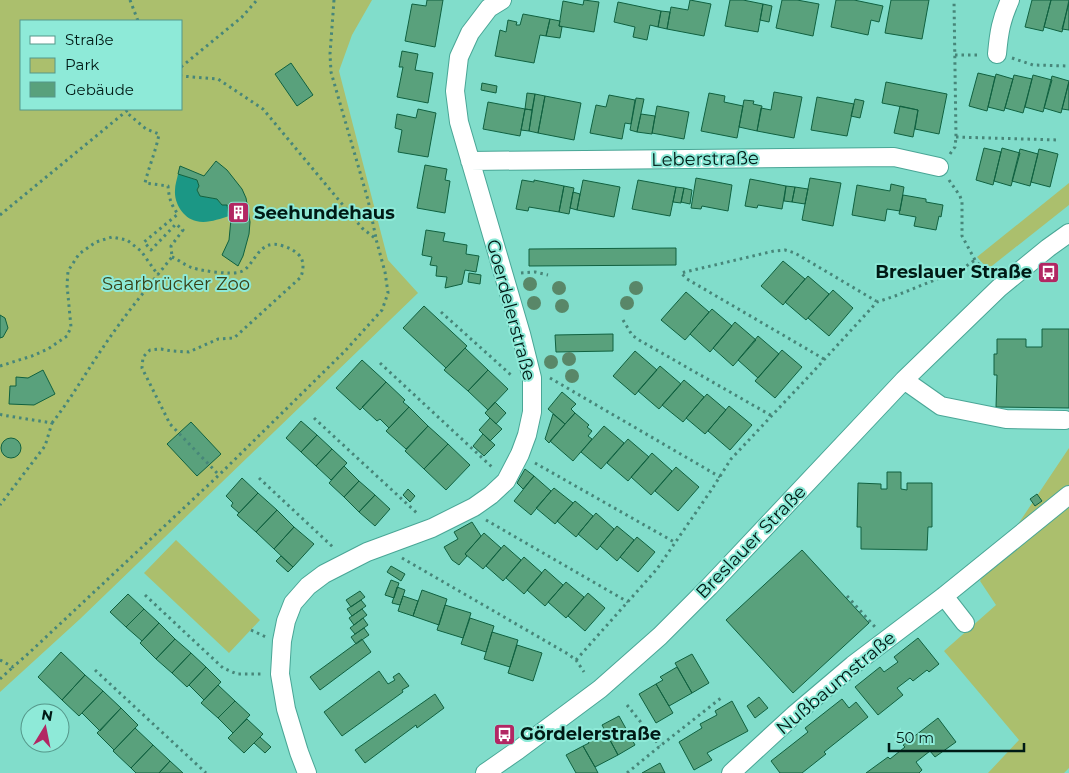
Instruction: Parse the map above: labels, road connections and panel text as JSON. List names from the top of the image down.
{
  "streets": {
    "street": [
      "Leberstraße",
      "Goerdelerstraße",
      "Breslauer Straße",
      "Nußbaumstraße"
    ]
  },
  "crossings": [
    ["Leberstraße", "Goerdelerstraße"]
  ],
  "parks": ["Saarbrücker Zoo"],
  "places": {
    "building": ["Seehundehaus"],
    "bus stop": ["Breslauer Straße", "Gördelerstraße"]
  },
  "legend": ["Straße", "Park", "Gebäude"],
  "scale_bar": "50 m",
  "north": "top"
}
